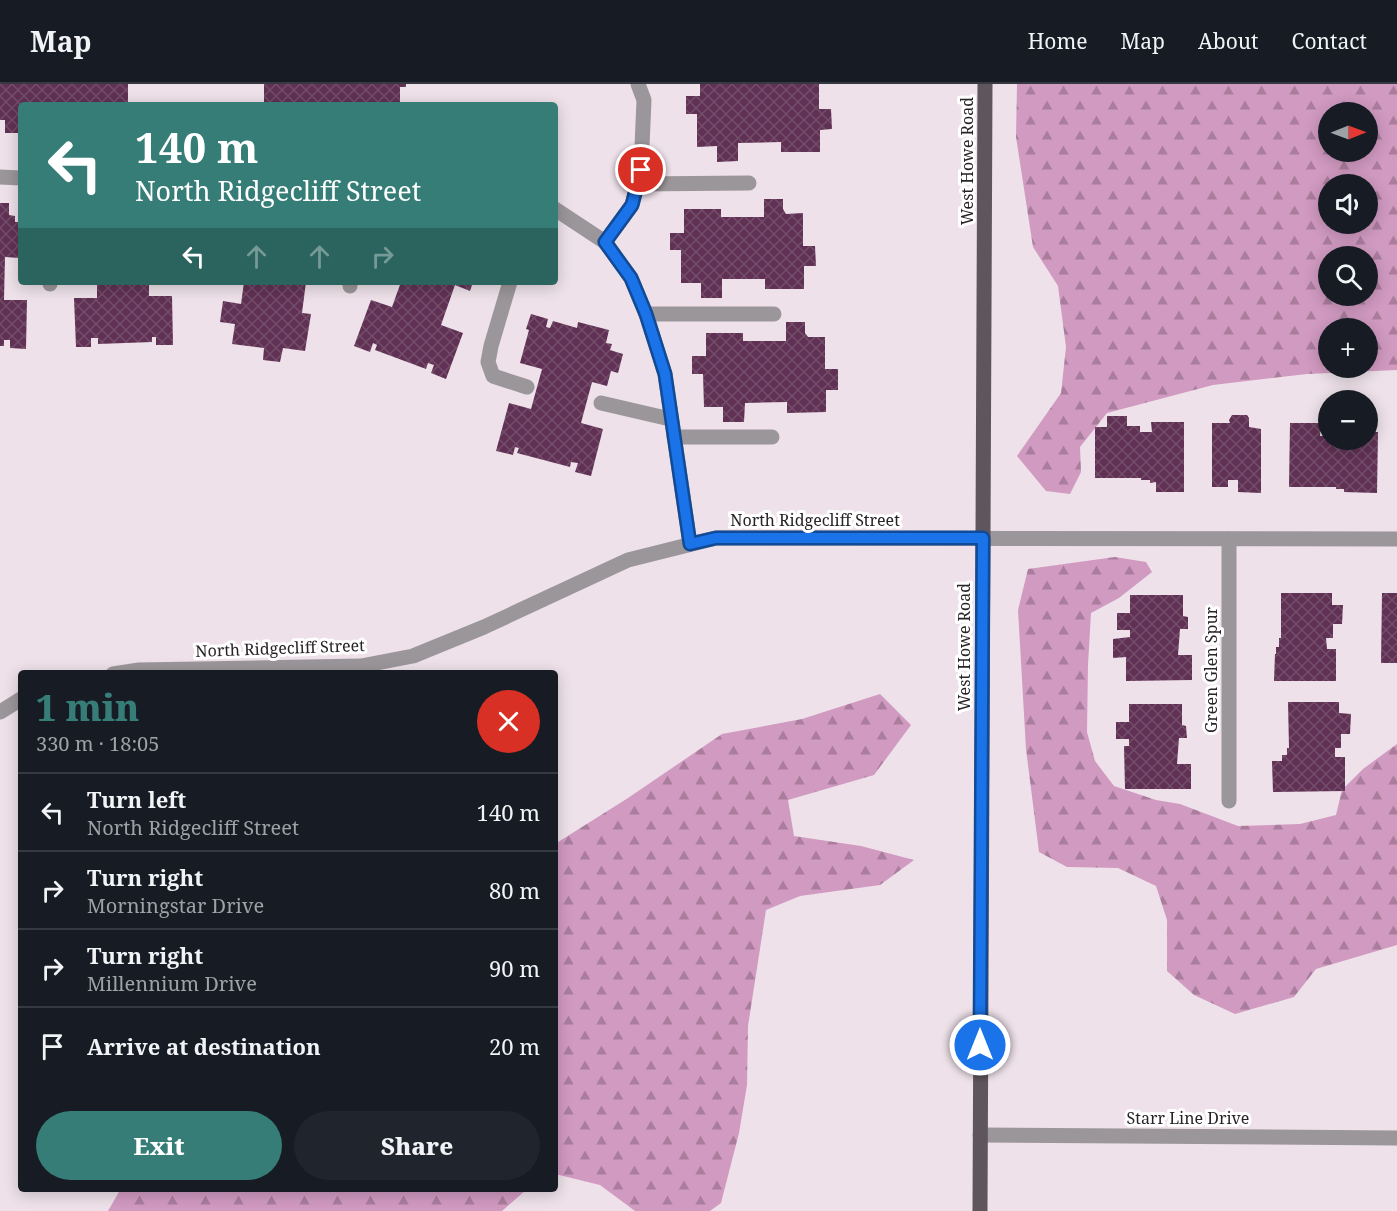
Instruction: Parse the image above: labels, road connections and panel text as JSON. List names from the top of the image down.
{
  "streets": {
    "main road": ["West Howe Road"],
    "street": ["North Ridgecliff Street", "Green Glen Spur", "Starr Line Drive"]
  },
  "crossings": [
    ["West Howe Road", "North Ridgecliff Street"],
    ["West Howe Road", "Starr Line Drive"],
    ["North Ridgecliff Street", "Green Glen Spur"]
  ],
  "north": "right",
  "page": {
    "header": "Map",
    "nav": [
      "Home",
      "Map",
      "About",
      "Contact"
    ],
    "map_buttons": ["+", "−"],
    "turn": ["140 m", "North Ridgecliff Street"],
    "heading": ["1 min", "330 m · 18:05"],
    "list": [
      {
        "name": "Turn left",
        "note": "North Ridgecliff Street",
        "value": "140 m"
      },
      {
        "name": "Turn right",
        "note": "Morningstar Drive",
        "value": "80 m"
      },
      {
        "name": "Turn right",
        "note": "Millennium Drive",
        "value": "90 m"
      },
      {
        "name": "Arrive at destination",
        "value": "20 m"
      }
    ],
    "buttons": ["Exit", "Share"]
  }
}
